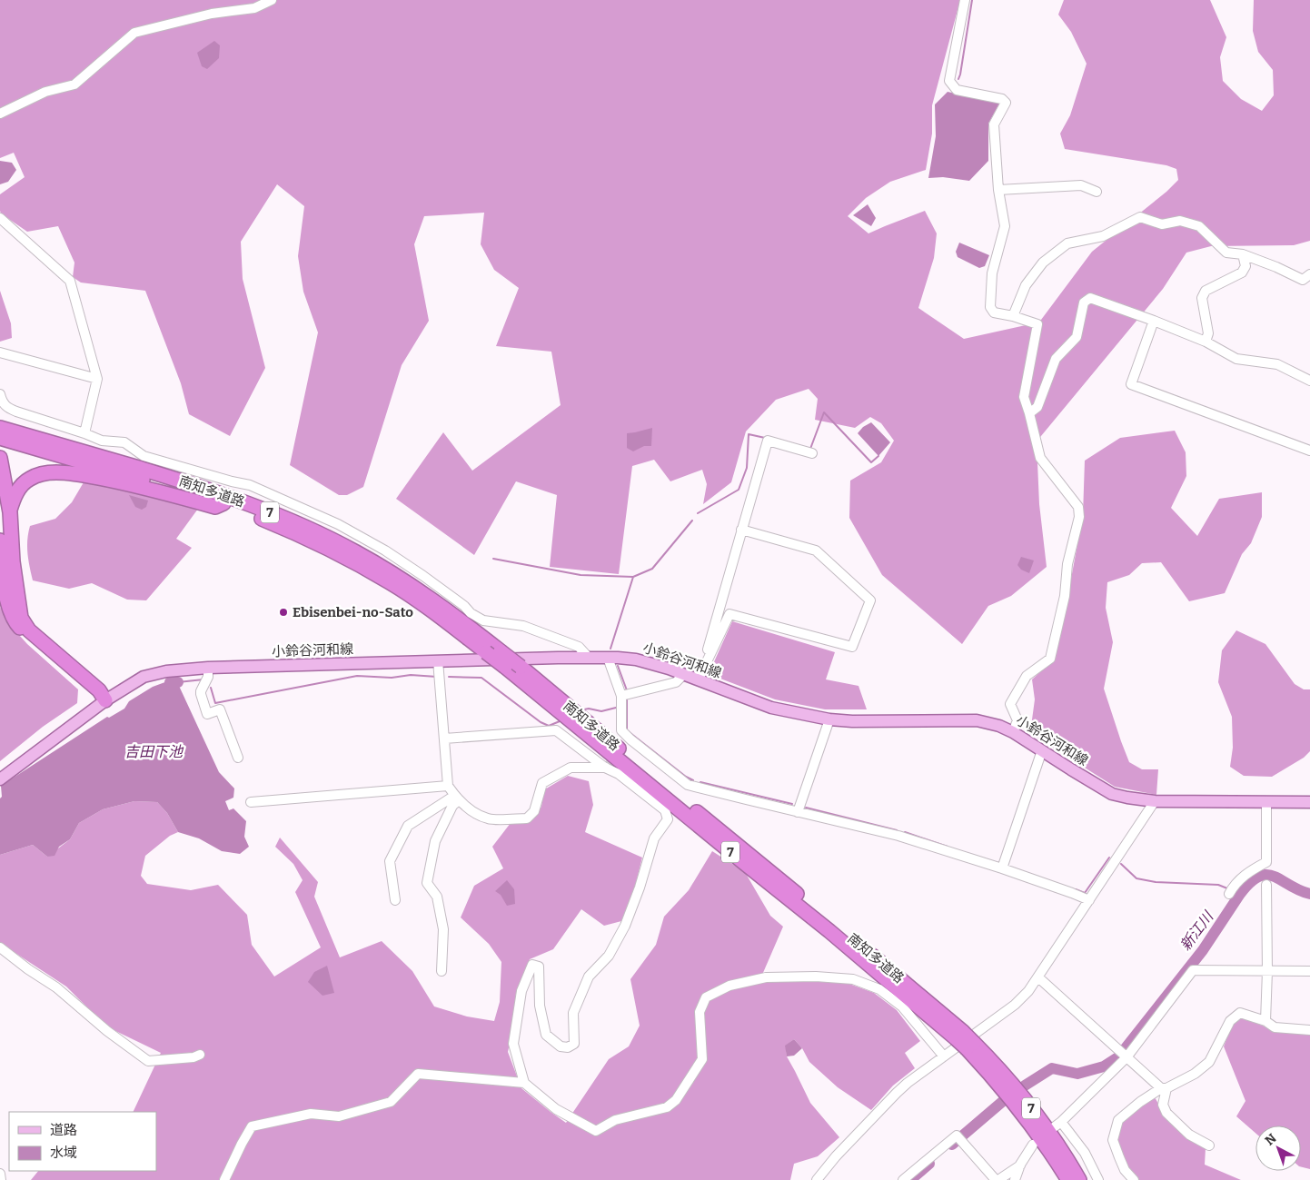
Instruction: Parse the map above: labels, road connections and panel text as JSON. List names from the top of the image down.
{
  "streets": {
    "highway": ["南知多道路", "7"],
    "main road": ["小鈴谷河和線"]
  },
  "water": ["吉田下池", "新江川"],
  "places": ["Ebisenbei-no-Sato"],
  "legend": ["道路", "水域"],
  "north": "top left"
}
